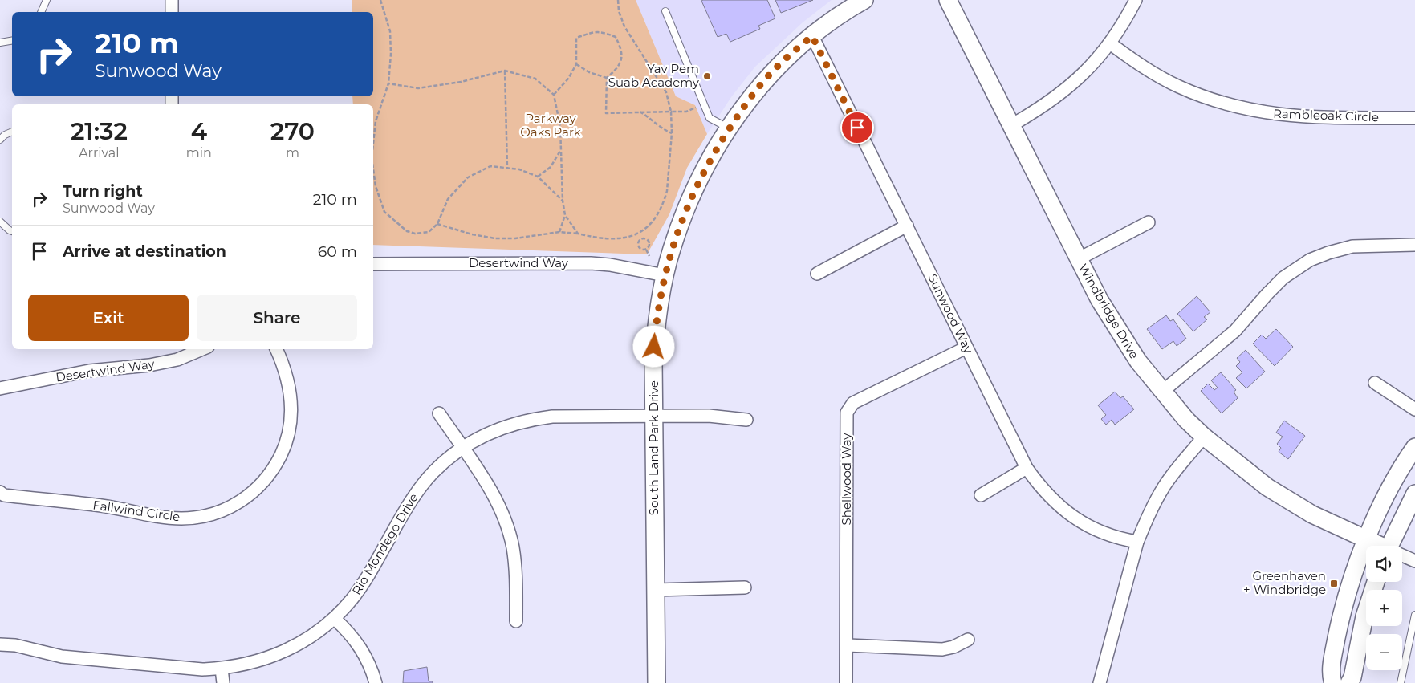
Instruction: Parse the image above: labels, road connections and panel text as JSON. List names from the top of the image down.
{
  "streets": {
    "street": [
      "Rambleoak Circle",
      "Desertwind Way",
      "Windbridge Drive",
      "Sunwood Way",
      "South Land Park Drive",
      "Shellwood Way",
      "Fallwind Circle",
      "Rio Mondego Drive"
    ]
  },
  "crossings": [
    ["Desertwind Way", "South Land Park Drive"],
    ["Sunwood Way", "South Land Park Drive"],
    ["Sunwood Way", "Shellwood Way"],
    ["South Land Park Drive", "Rio Mondego Drive"]
  ],
  "parks": ["Parkway Oaks Park"],
  "places": {
    "other": ["Yav Pem Suab Academy"],
    "transit": ["Greenhaven + Windbridge"]
  },
  "page": {
    "turn": ["210 m", "Sunwood Way"],
    "eta": [
      "21:32",
      "Arrival",
      "4",
      "min",
      "270",
      "m"
    ],
    "list": [
      {
        "name": "Turn right",
        "note": "Sunwood Way",
        "value": "210 m"
      },
      {
        "name": "Arrive at destination",
        "value": "60 m"
      }
    ],
    "buttons": ["Exit", "Share"],
    "map_buttons": ["+", "−"]
  }
}
